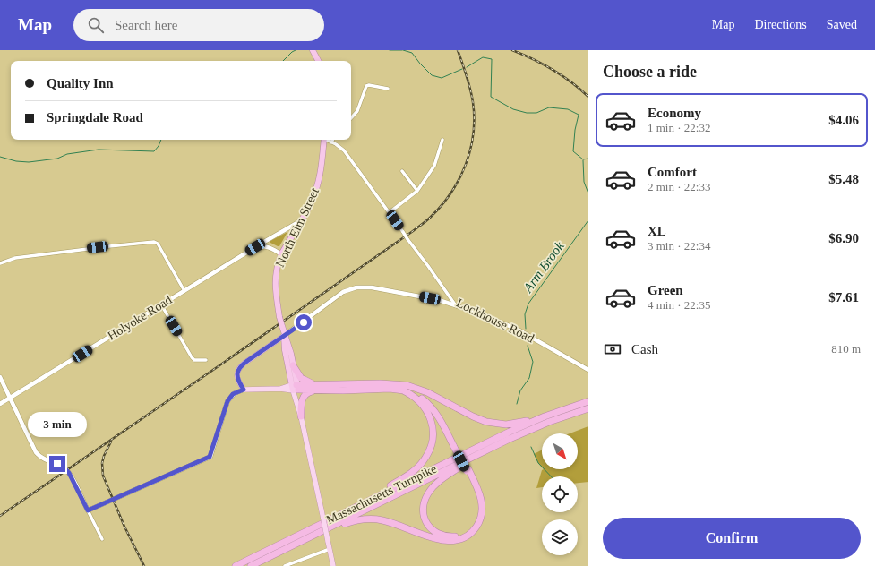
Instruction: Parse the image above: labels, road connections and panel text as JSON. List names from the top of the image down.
{
  "streets": {
    "highway": ["North Elm Street", "Massachusetts Turnpike"],
    "street": ["Holyoke Road", "Lockhouse Road"]
  },
  "crossings": [
    ["North Elm Street", "Holyoke Road"]
  ],
  "water": ["Arm Brook"],
  "north": "bottom right",
  "page": {
    "header": "Map",
    "search": "Search here",
    "nav": ["Map", "Directions", "Saved"],
    "heading": "Choose a ride",
    "banner": ["Quality Inn", "Springdale Road"],
    "list": [
      {
        "name": "Economy",
        "note": "1 min · 22:32",
        "value": "$4.06"
      },
      {
        "name": "Comfort",
        "note": "2 min · 22:33",
        "value": "$5.48"
      },
      {
        "name": "XL",
        "note": "3 min · 22:34",
        "value": "$6.90"
      },
      {
        "name": "Green",
        "note": "4 min · 22:35",
        "value": "$7.61"
      }
    ],
    "pay": ["Cash", "810 m"],
    "bubble": "3 min",
    "buttons": "Confirm"
  }
}
